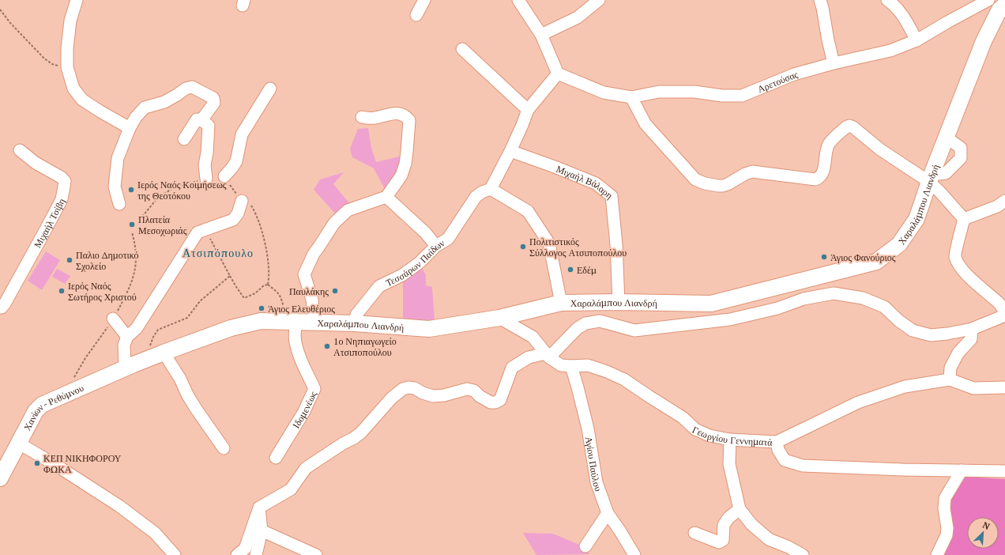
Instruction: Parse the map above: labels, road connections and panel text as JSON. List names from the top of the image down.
{
  "streets": {
    "main road": ["Χαραλάμπου Λιανδρή", "Χανίων - Ρεθύμνου"],
    "street": [
      "Αρετούσας",
      "Μιχαήλ Βάλαρη",
      "Μιχαήλ Τσίβη",
      "Τεσσάρων Παίδων",
      "Ιδομενέως",
      "Γεωργίου Γεννηματά",
      "Αγίου Παύλου"
    ]
  },
  "crossings": [
    ["Μιχαήλ Βάλαρη", "Χαραλάμπου Λιανδρή"],
    ["Χαραλάμπου Λιανδρή", "Τεσσάρων Παίδων"],
    ["Χαραλάμπου Λιανδρή", "Χανίων - Ρεθύμνου"],
    ["Χαραλάμπου Λιανδρή", "Ιδομενέως"],
    ["Γεωργίου Γεννηματά", "Αγίου Παύλου"]
  ],
  "districts": ["Ατσιπόπουλο"],
  "places": [
    "Ιερός Ναός Κοιμήσεως της Θεοτόκου",
    "Πλατεία Μεσοχωριάς",
    "Πολιτιστικός Σύλλογος Ατσιποπούλου",
    "Άγιος Φανούριος",
    "Παλιο Δημοτικό Σχολείο",
    "Εδέμ",
    "Ιερός Ναός Σωτήρος Χριστού",
    "Παυλάκης",
    "Άγιος Ελευθέριος",
    "1ο Νηπιαγωγείο Ατσιποπούλου",
    "ΚΕΠ ΝΙΚΗΦΟΡΟΥ ΦΩΚΑ"
  ],
  "north": "top right"
}
